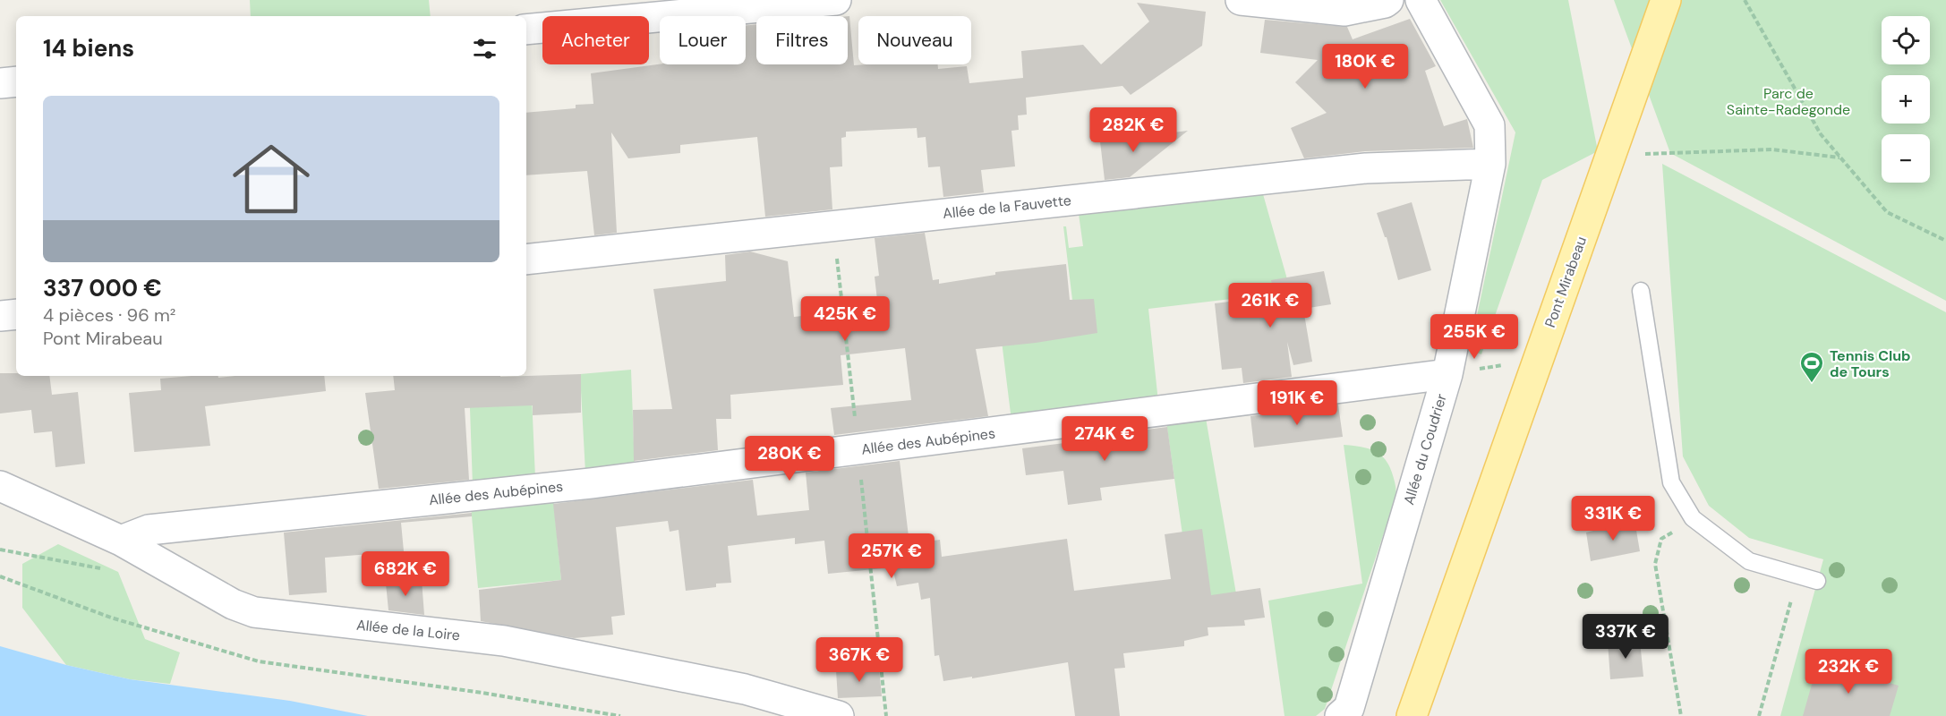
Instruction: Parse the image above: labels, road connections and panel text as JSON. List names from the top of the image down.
{
  "streets": {
    "main road": ["Pont Mirabeau"],
    "street": [
      "Allée de la Fauvette",
      "Allée des Aubépines",
      "Allée du Coudrier",
      "Allée de la Loire"
    ]
  },
  "crossings": [
    ["Allée de la Fauvette", "Allée du Coudrier"],
    ["Allée des Aubépines", "Allée du Coudrier"],
    ["Allée des Aubépines", "Allée de la Loire"]
  ],
  "parks": ["Parc de Sainte-Radegonde"],
  "places": {
    "sports": ["Tennis Club de Tours"]
  },
  "page": {
    "map_buttons": ["+", "−"],
    "chip": [
      "Acheter",
      "Louer",
      "Filtres",
      "Nouveau"
    ],
    "heading": "14 biens",
    "price": [
      "180K €",
      "282K €",
      "261K €",
      "425K €",
      "255K €",
      "191K €",
      "274K €",
      "280K €",
      "331K €",
      "257K €",
      "682K €",
      "337K €",
      "367K €",
      "232K €"
    ],
    "list": [
      {
        "name": "337 000 €",
        "note": "4 pièces · 96 m² · Pont Mirabeau"
      }
    ]
  }
}
